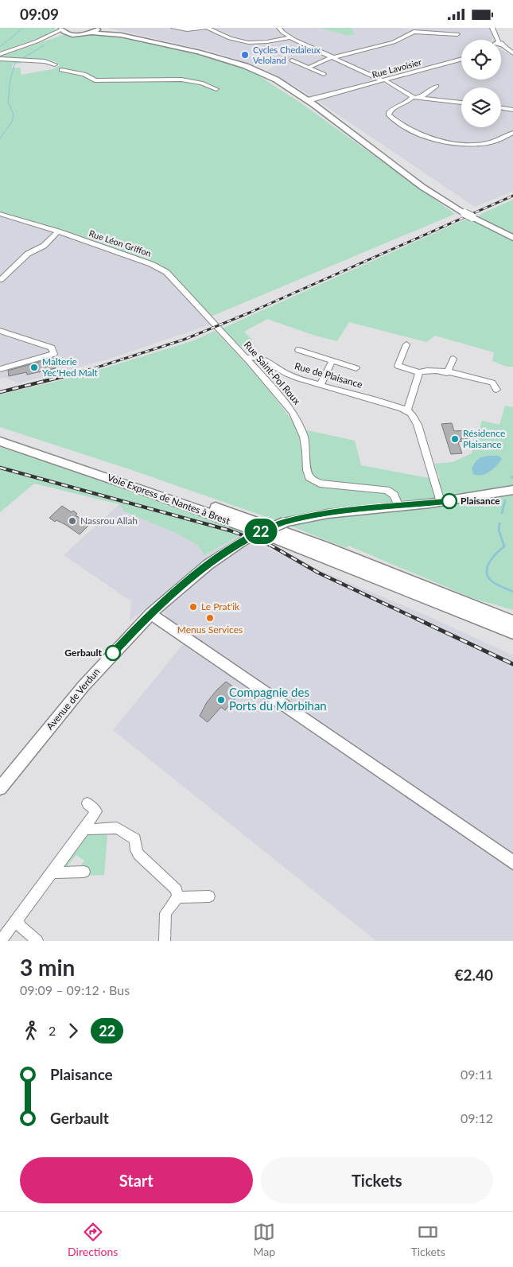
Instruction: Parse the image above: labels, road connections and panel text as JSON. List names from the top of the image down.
{
  "streets": {
    "highway": ["Voie Express de Nantes à Brest"],
    "main road": ["Avenue de Verdun"],
    "street": [
      "Rue Lavoisier",
      "Rue Léon Griffon",
      "Rue Saint-Pol Roux",
      "Rue de Plaisance"
    ]
  },
  "crossings": [
    ["Rue Léon Griffon", "Rue Saint-Pol Roux"],
    ["Rue Saint-Pol Roux", "Rue de Plaisance"],
    ["Rue Saint-Pol Roux", "Avenue de Verdun"]
  ],
  "places": [
    "Cycles Chedaleux Veloland",
    "Malterie Yec'Hed Malt",
    "Résidence Plaisance",
    "Plaisance",
    "Nassrou Allah",
    "Le Prat'ik",
    "Menus Services",
    "Gerbault",
    "Compagnie des Ports du Morbihan"
  ],
  "lines": ["bus line 22"],
  "page": {
    "status": "09:09",
    "on_map": "22",
    "heading": ["3 min", "09:09 – 09:12 · Bus", "€2.40"],
    "legs": ["2", "22"],
    "list": [
      {
        "name": "Plaisance",
        "value": "09:11"
      },
      {
        "name": "Gerbault",
        "value": "09:12"
      }
    ],
    "buttons": ["Start", "Tickets"],
    "tabs": ["Directions", "Map", "Tickets"]
  }
}
